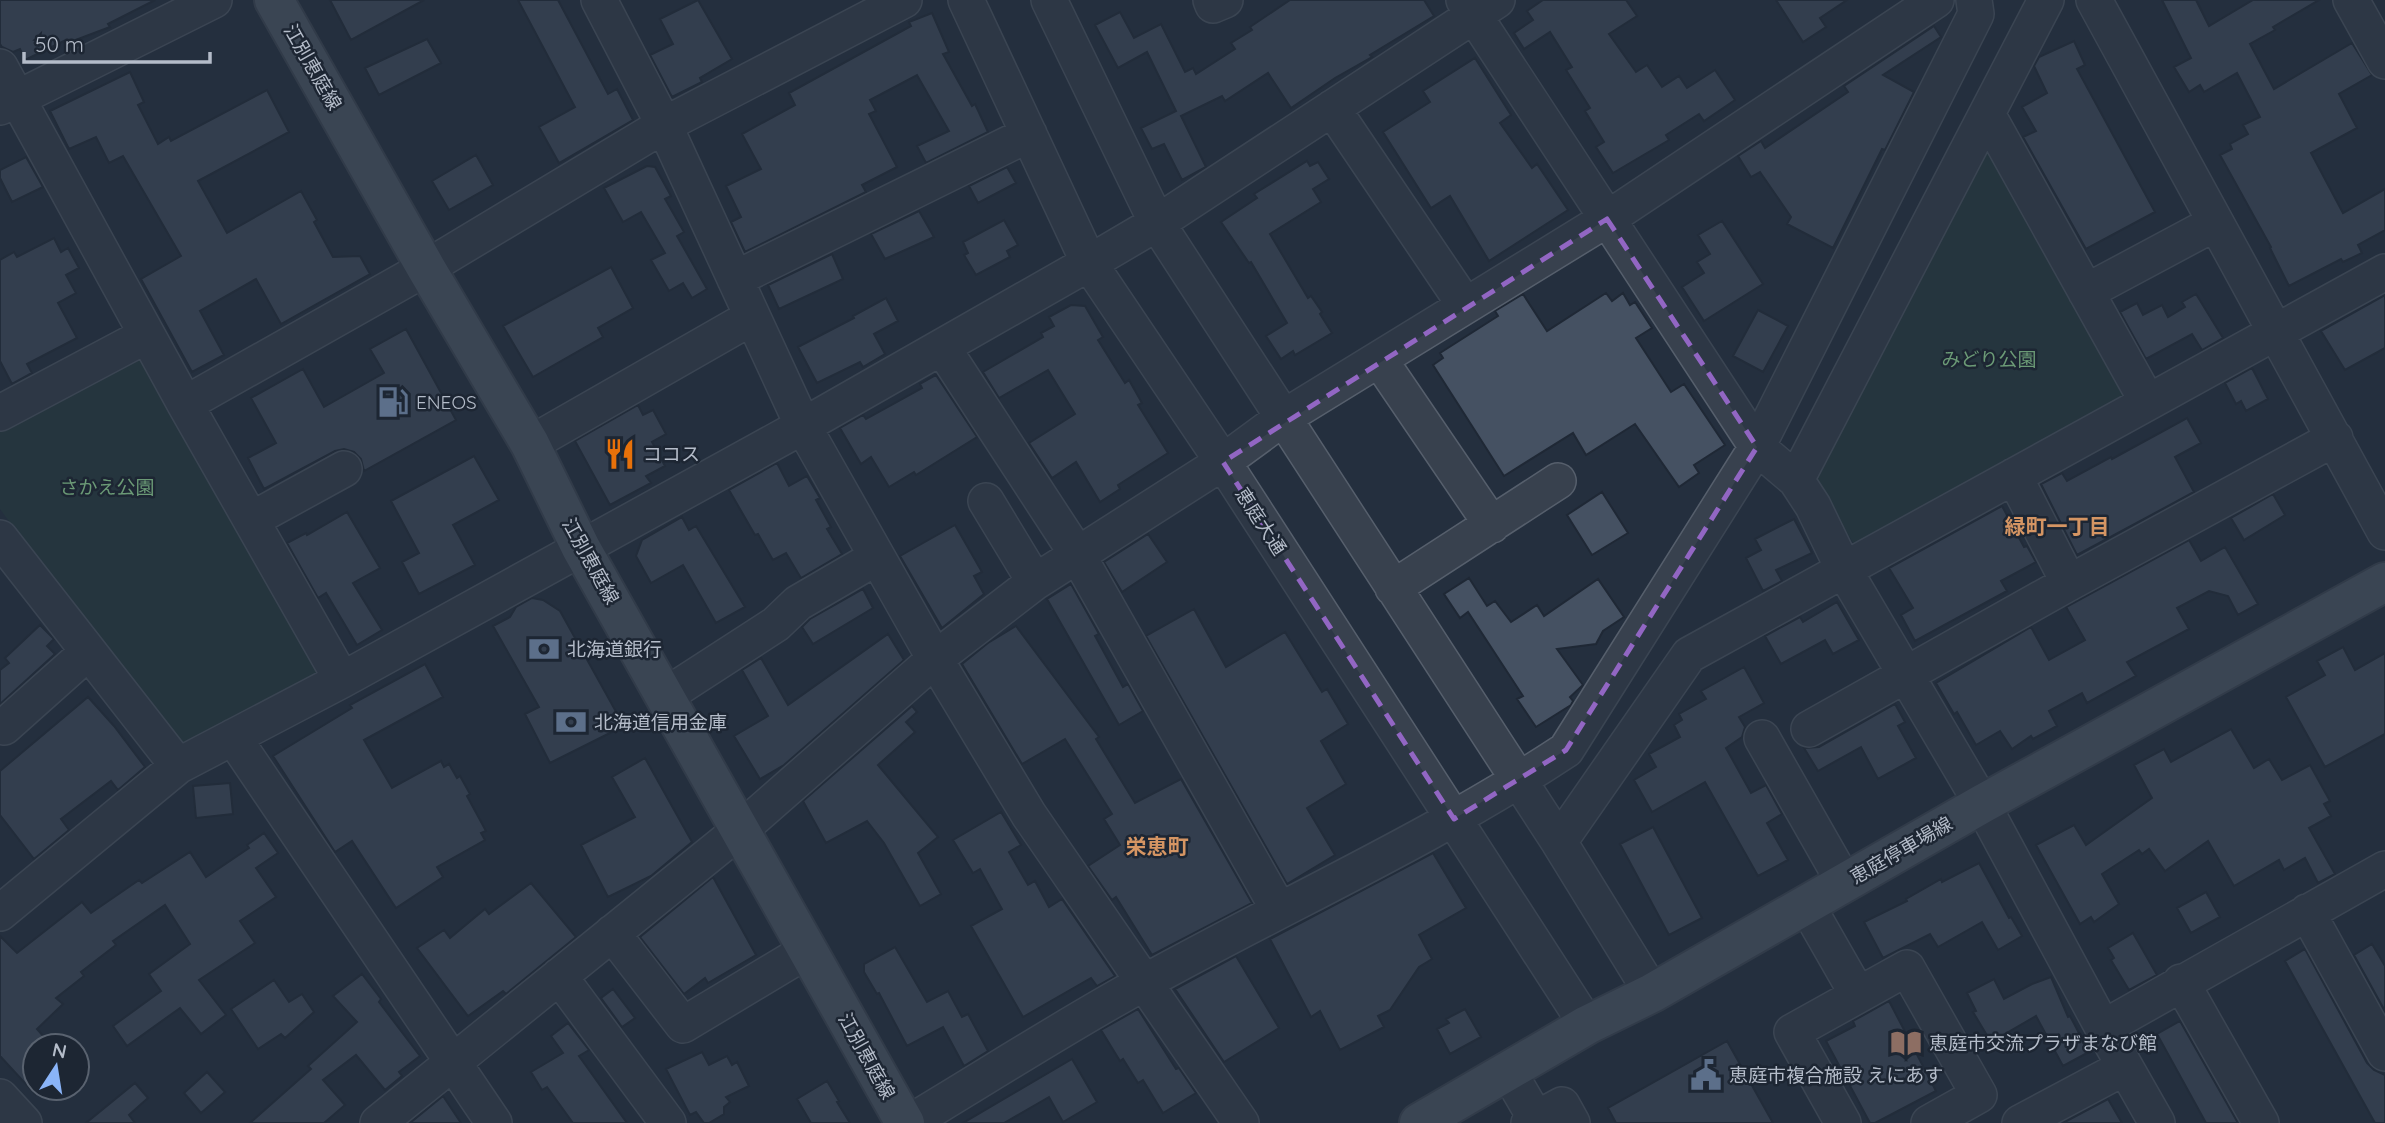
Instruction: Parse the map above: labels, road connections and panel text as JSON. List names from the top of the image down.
{
  "streets": {
    "main road": ["江別恵庭線", "恵庭停車場線"],
    "street": ["恵庭大通"]
  },
  "crossings": [
    ["恵庭大通", "恵庭停車場線"]
  ],
  "districts": ["緑町一丁目", "栄恵町"],
  "parks": ["みどり公園", "さかえ公園"],
  "places": {
    "fuel station": ["ENEOS"],
    "restaurant": ["ココス"],
    "bank": ["北海道銀行", "北海道信用金庫"],
    "library": ["恵庭市交流プラザまなび館"],
    "public building": ["恵庭市複合施設 えにあす"]
  },
  "scale_bar": "50 m",
  "north": "top"
}
